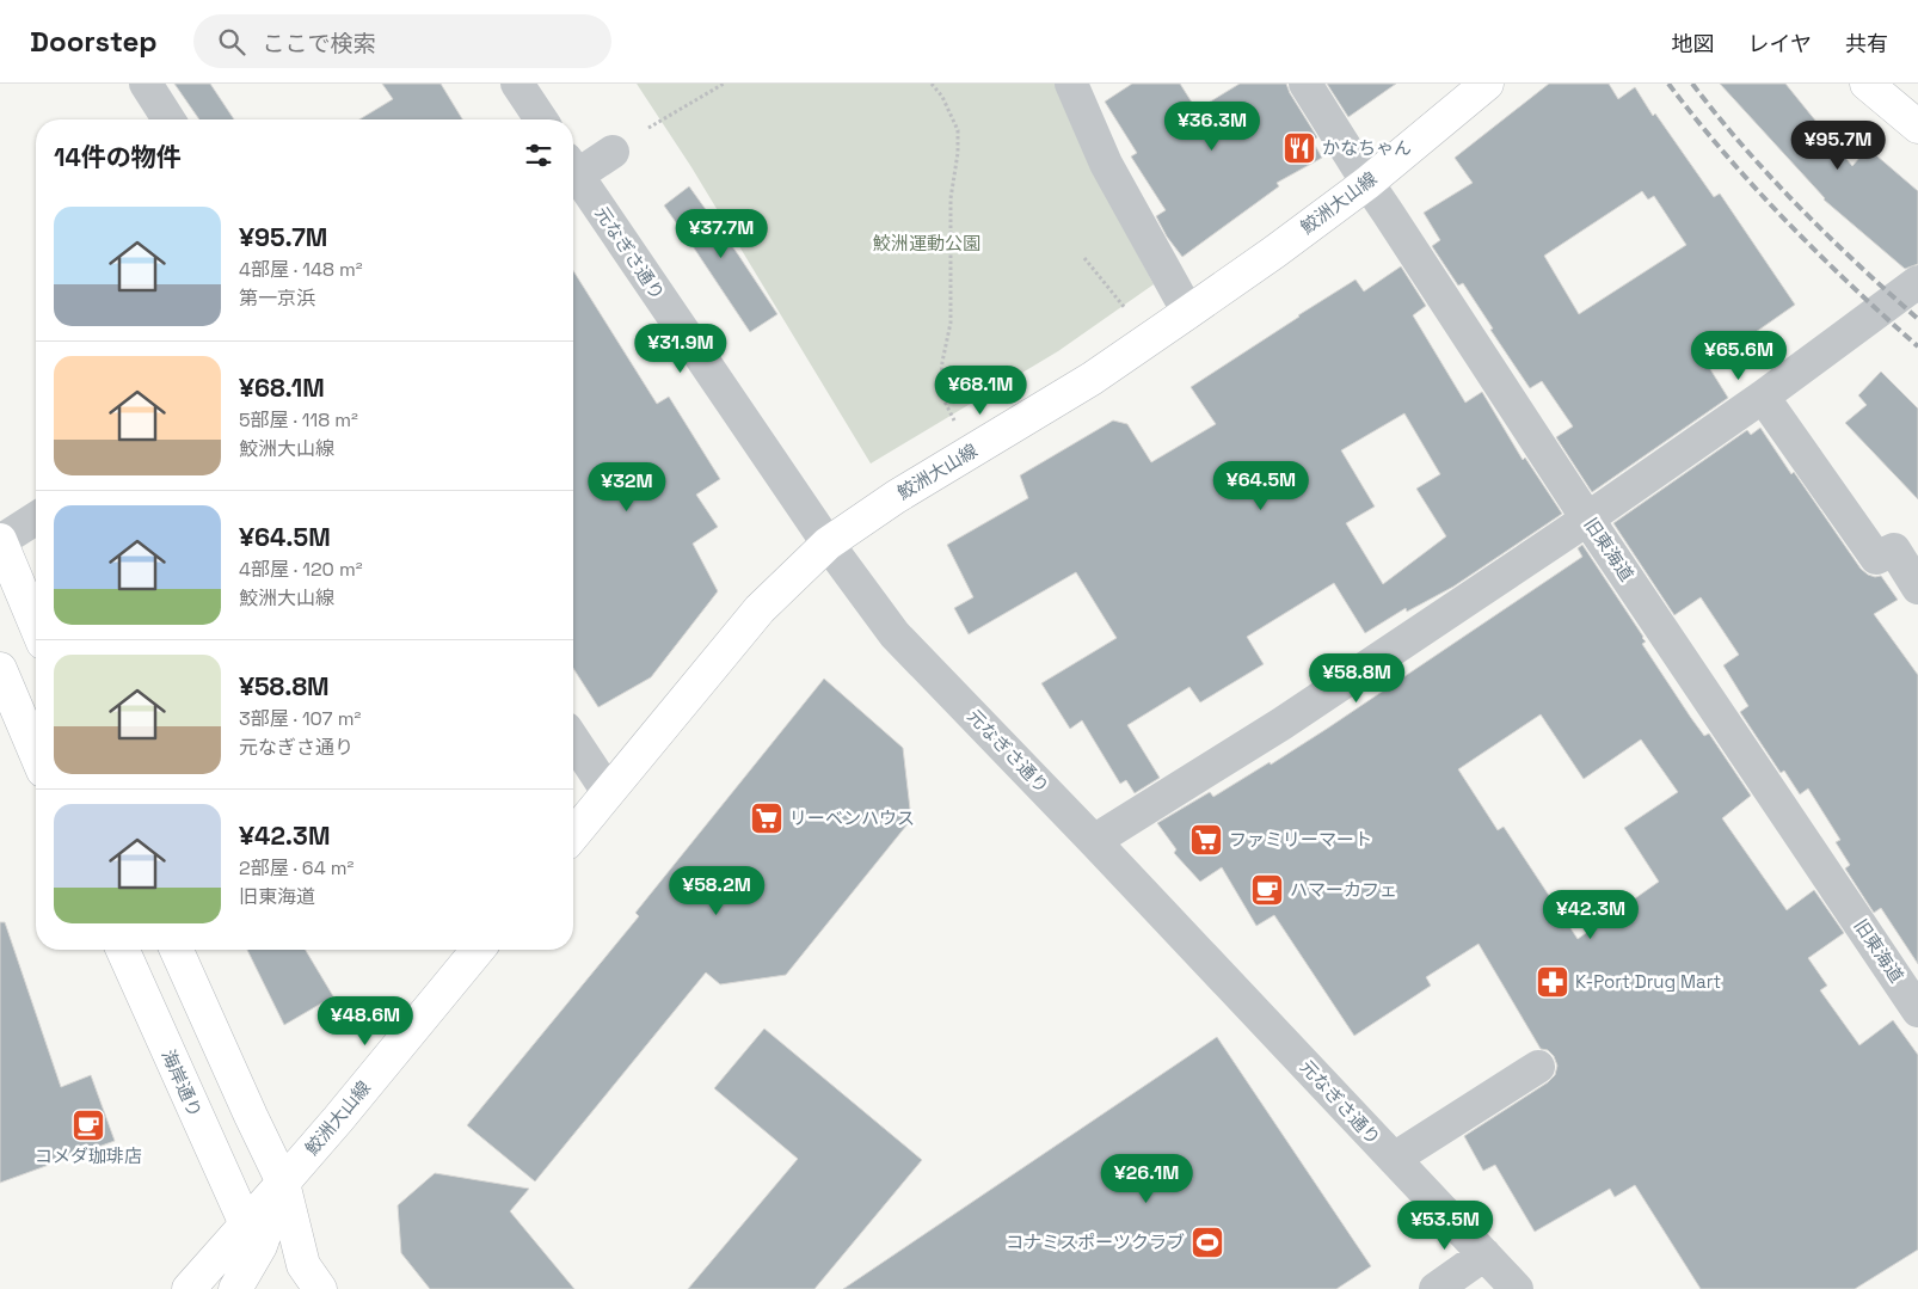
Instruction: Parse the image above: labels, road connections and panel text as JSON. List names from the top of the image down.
{
  "streets": {
    "main road": ["鮫洲大山線", "海岸通り"],
    "street": ["元なぎさ通り", "旧東海道"]
  },
  "crossings": [
    ["鮫洲大山線", "元なぎさ通り"],
    ["鮫洲大山線", "旧東海道"]
  ],
  "parks": ["鮫洲運動公園"],
  "places": {
    "restaurant": ["かなちゃん"],
    "supermarket": ["リーベンハウス", "ファミリーマート"],
    "cafe": ["ハマーカフェ", "コメダ珈琲店"],
    "pharmacy": ["K-Port Drug Mart"],
    "sports": ["コナミスポーツクラブ"]
  },
  "page": {
    "header": "Doorstep",
    "search": "ここで検索",
    "nav": ["地図", "レイヤ", "共有"],
    "price": [
      "¥36.3M",
      "¥95.7M",
      "¥37.7M",
      "¥31.9M",
      "¥65.6M",
      "¥68.1M",
      "¥64.5M",
      "¥32M",
      "¥58.8M",
      "¥58.2M",
      "¥42.3M",
      "¥48.6M",
      "¥26.1M",
      "¥53.5M"
    ],
    "heading": "14件の物件",
    "list": [
      {
        "name": "¥95.7M",
        "note": "4部屋 · 148 m² · 第一京浜"
      },
      {
        "name": "¥68.1M",
        "note": "5部屋 · 118 m² · 鮫洲大山線"
      },
      {
        "name": "¥64.5M",
        "note": "4部屋 · 120 m² · 鮫洲大山線"
      },
      {
        "name": "¥58.8M",
        "note": "3部屋 · 107 m² · 元なぎさ通り"
      },
      {
        "name": "¥42.3M",
        "note": "2部屋 · 64 m² · 旧東海道"
      }
    ]
  }
}
